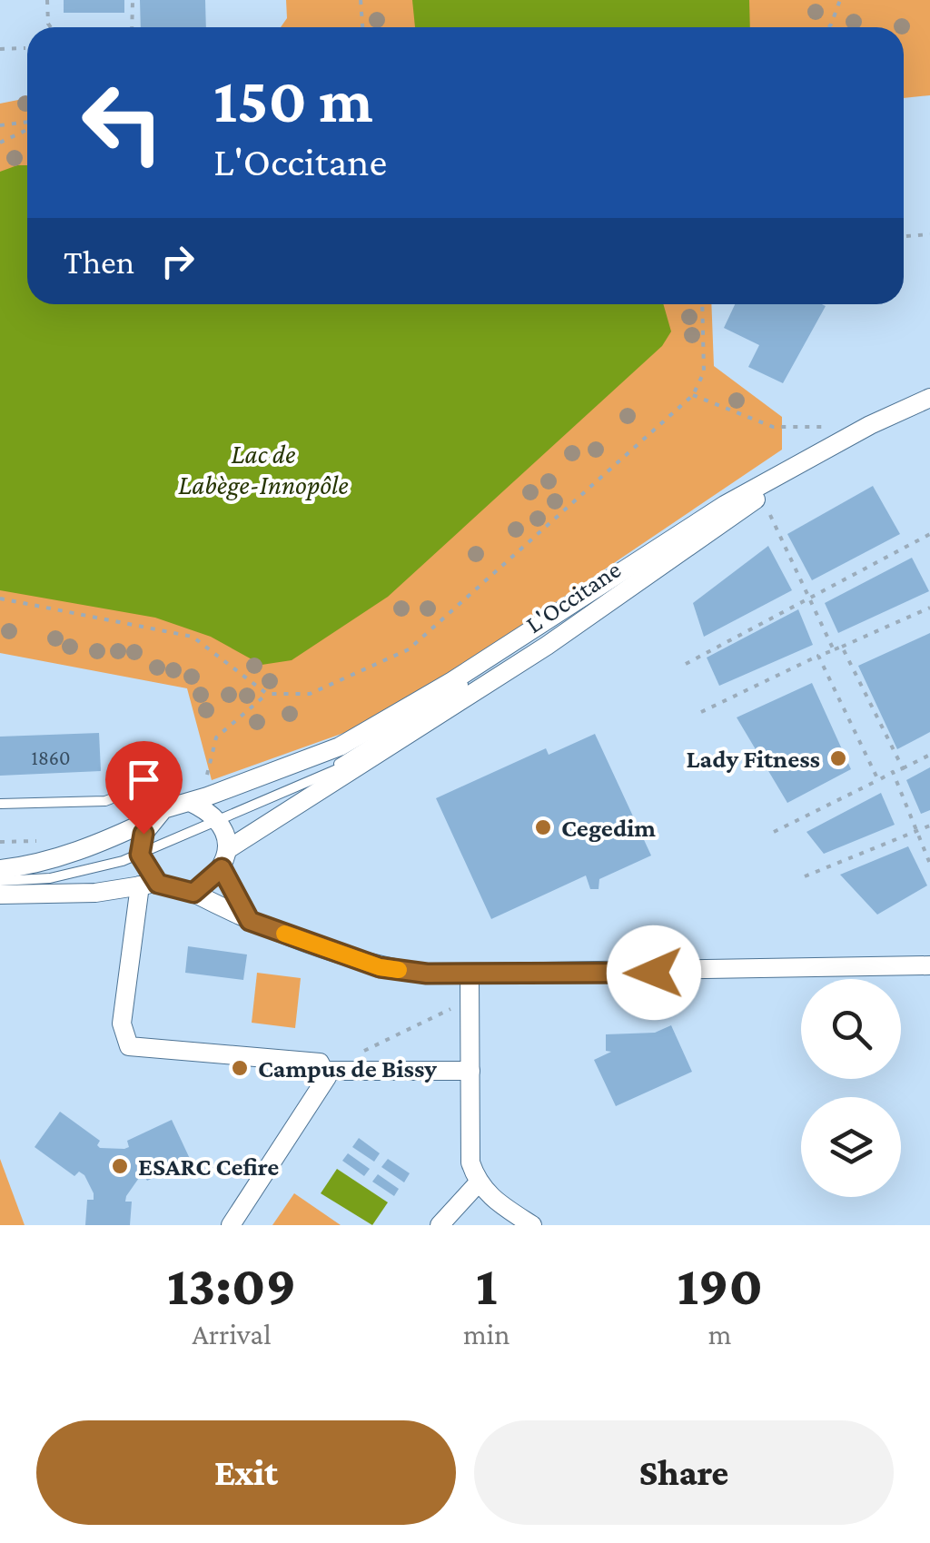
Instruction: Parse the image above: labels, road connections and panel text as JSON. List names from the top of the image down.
{
  "streets": {
    "street": ["L'Occitane"]
  },
  "water": ["Lac de Labège-Innopôle"],
  "places": [
    "Lady Fitness",
    "Cegedim",
    "Campus de Bissy",
    "ESARC Cefire"
  ],
  "house_numbers": ["1860"],
  "page": {
    "turn": ["150 m", "L'Occitane"],
    "then": "Then",
    "eta": [
      "13:09",
      "Arrival",
      "1",
      "min",
      "190",
      "m"
    ],
    "buttons": ["Exit", "Share"]
  }
}
